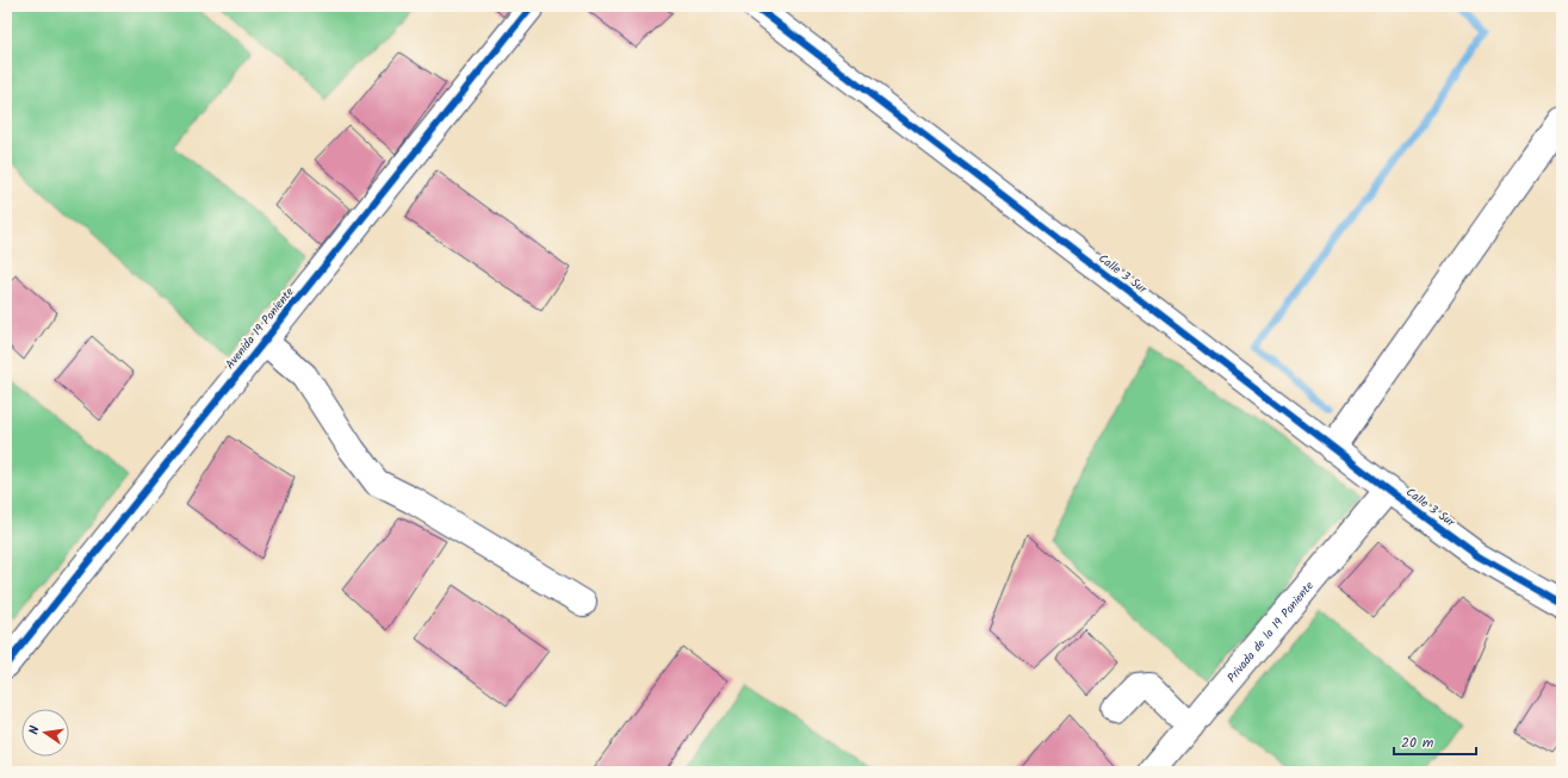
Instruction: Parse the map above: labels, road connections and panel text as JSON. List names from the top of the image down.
{
  "streets": {
    "street": ["Calle 3 Sur", "Avenida 19 Poniente", "Privada de la 19 Poniente"]
  },
  "crossings": [
    ["Calle 3 Sur", "Privada de la 19 Poniente"]
  ],
  "scale_bar": "20 m",
  "north": "left"
}
